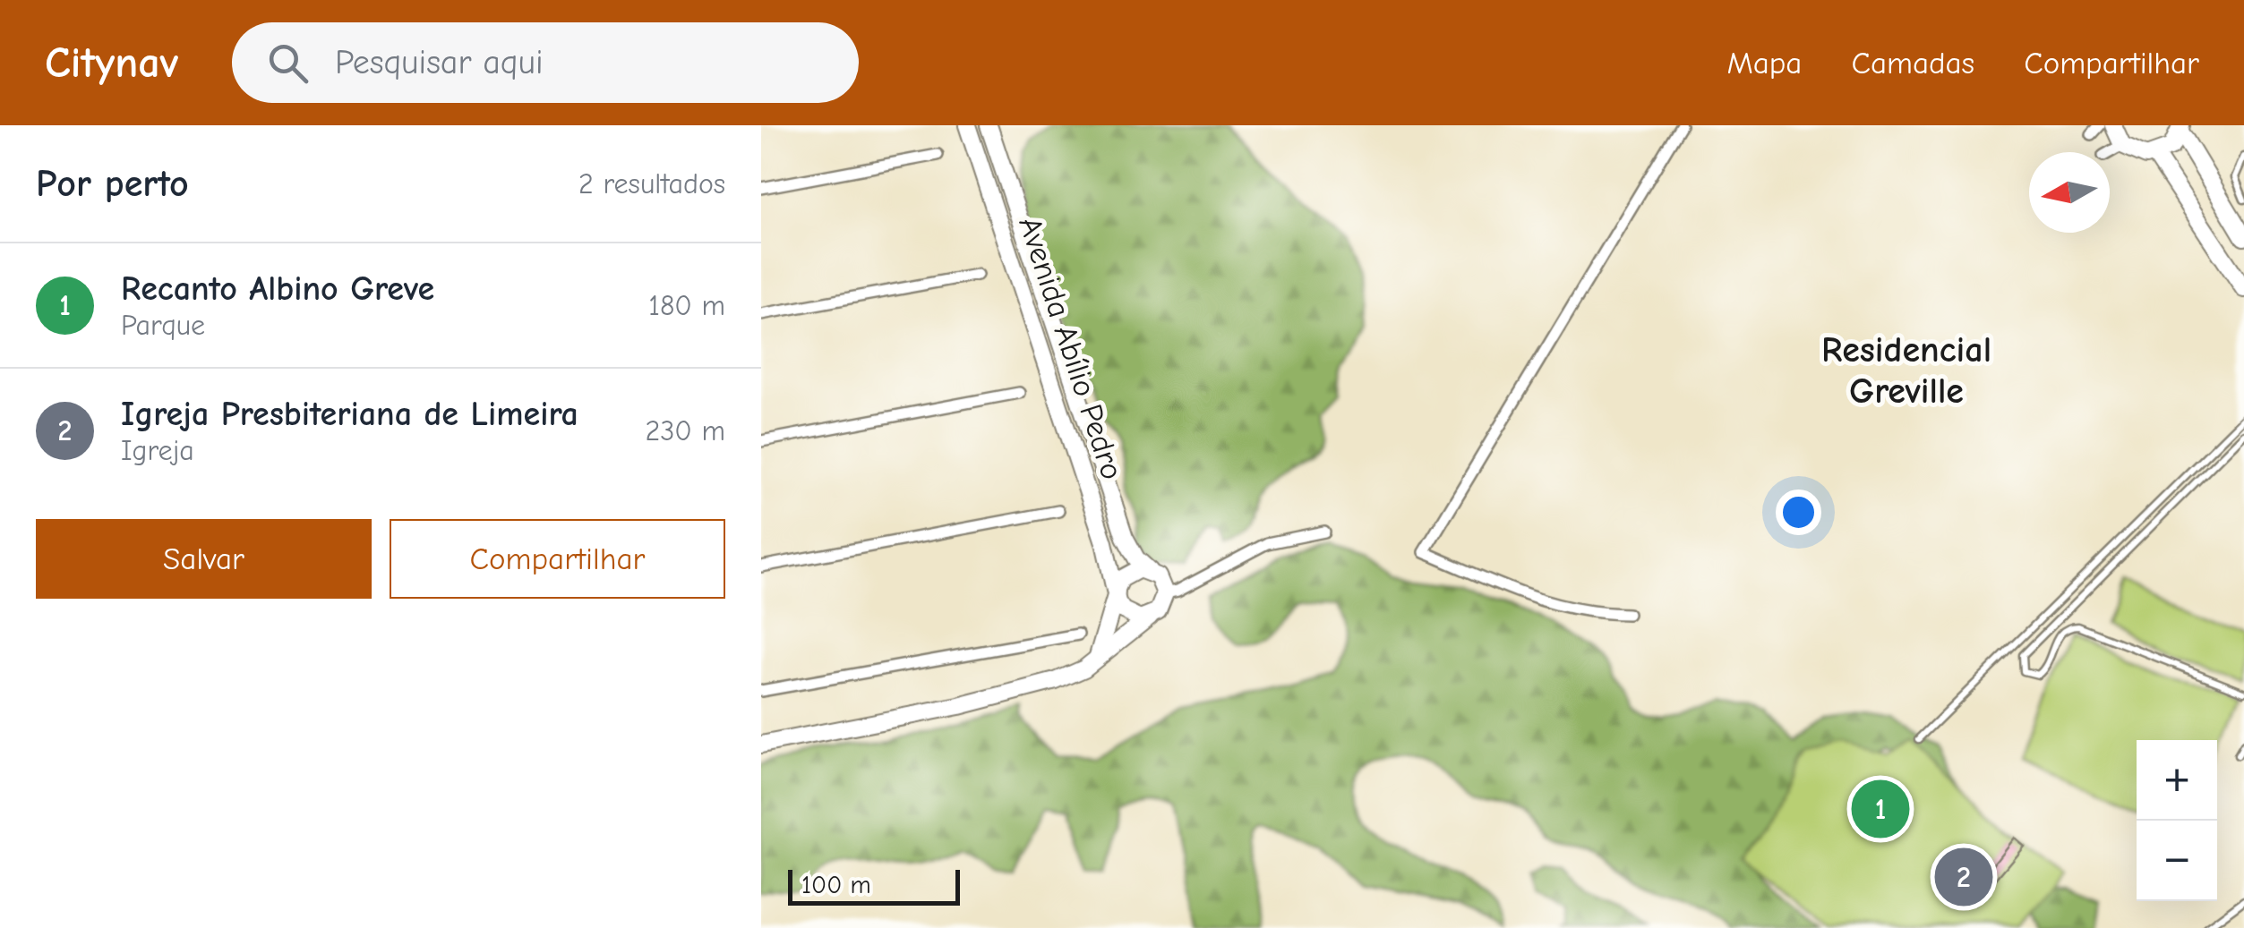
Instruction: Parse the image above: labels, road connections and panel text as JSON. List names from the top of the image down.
{
  "streets": {
    "street": ["Avenida Abílio Pedro"]
  },
  "districts": ["Residencial Greville"],
  "scale_bar": "100 m",
  "north": "left",
  "page": {
    "header": "Citynav",
    "search": "Pesquisar aqui",
    "nav": ["Mapa", "Camadas", "Compartilhar"],
    "heading": ["Por perto", "2 resultados"],
    "list": [
      {
        "mark": "1",
        "name": "Recanto Albino Greve",
        "note": "Parque",
        "value": "180 m"
      },
      {
        "mark": "2",
        "name": "Igreja Presbiteriana de Limeira",
        "note": "Igreja",
        "value": "230 m"
      }
    ],
    "buttons": ["Salvar", "Compartilhar"],
    "map_buttons": ["+", "−"],
    "pins": ["1", "2"],
    "scale": "100 m"
  }
}
